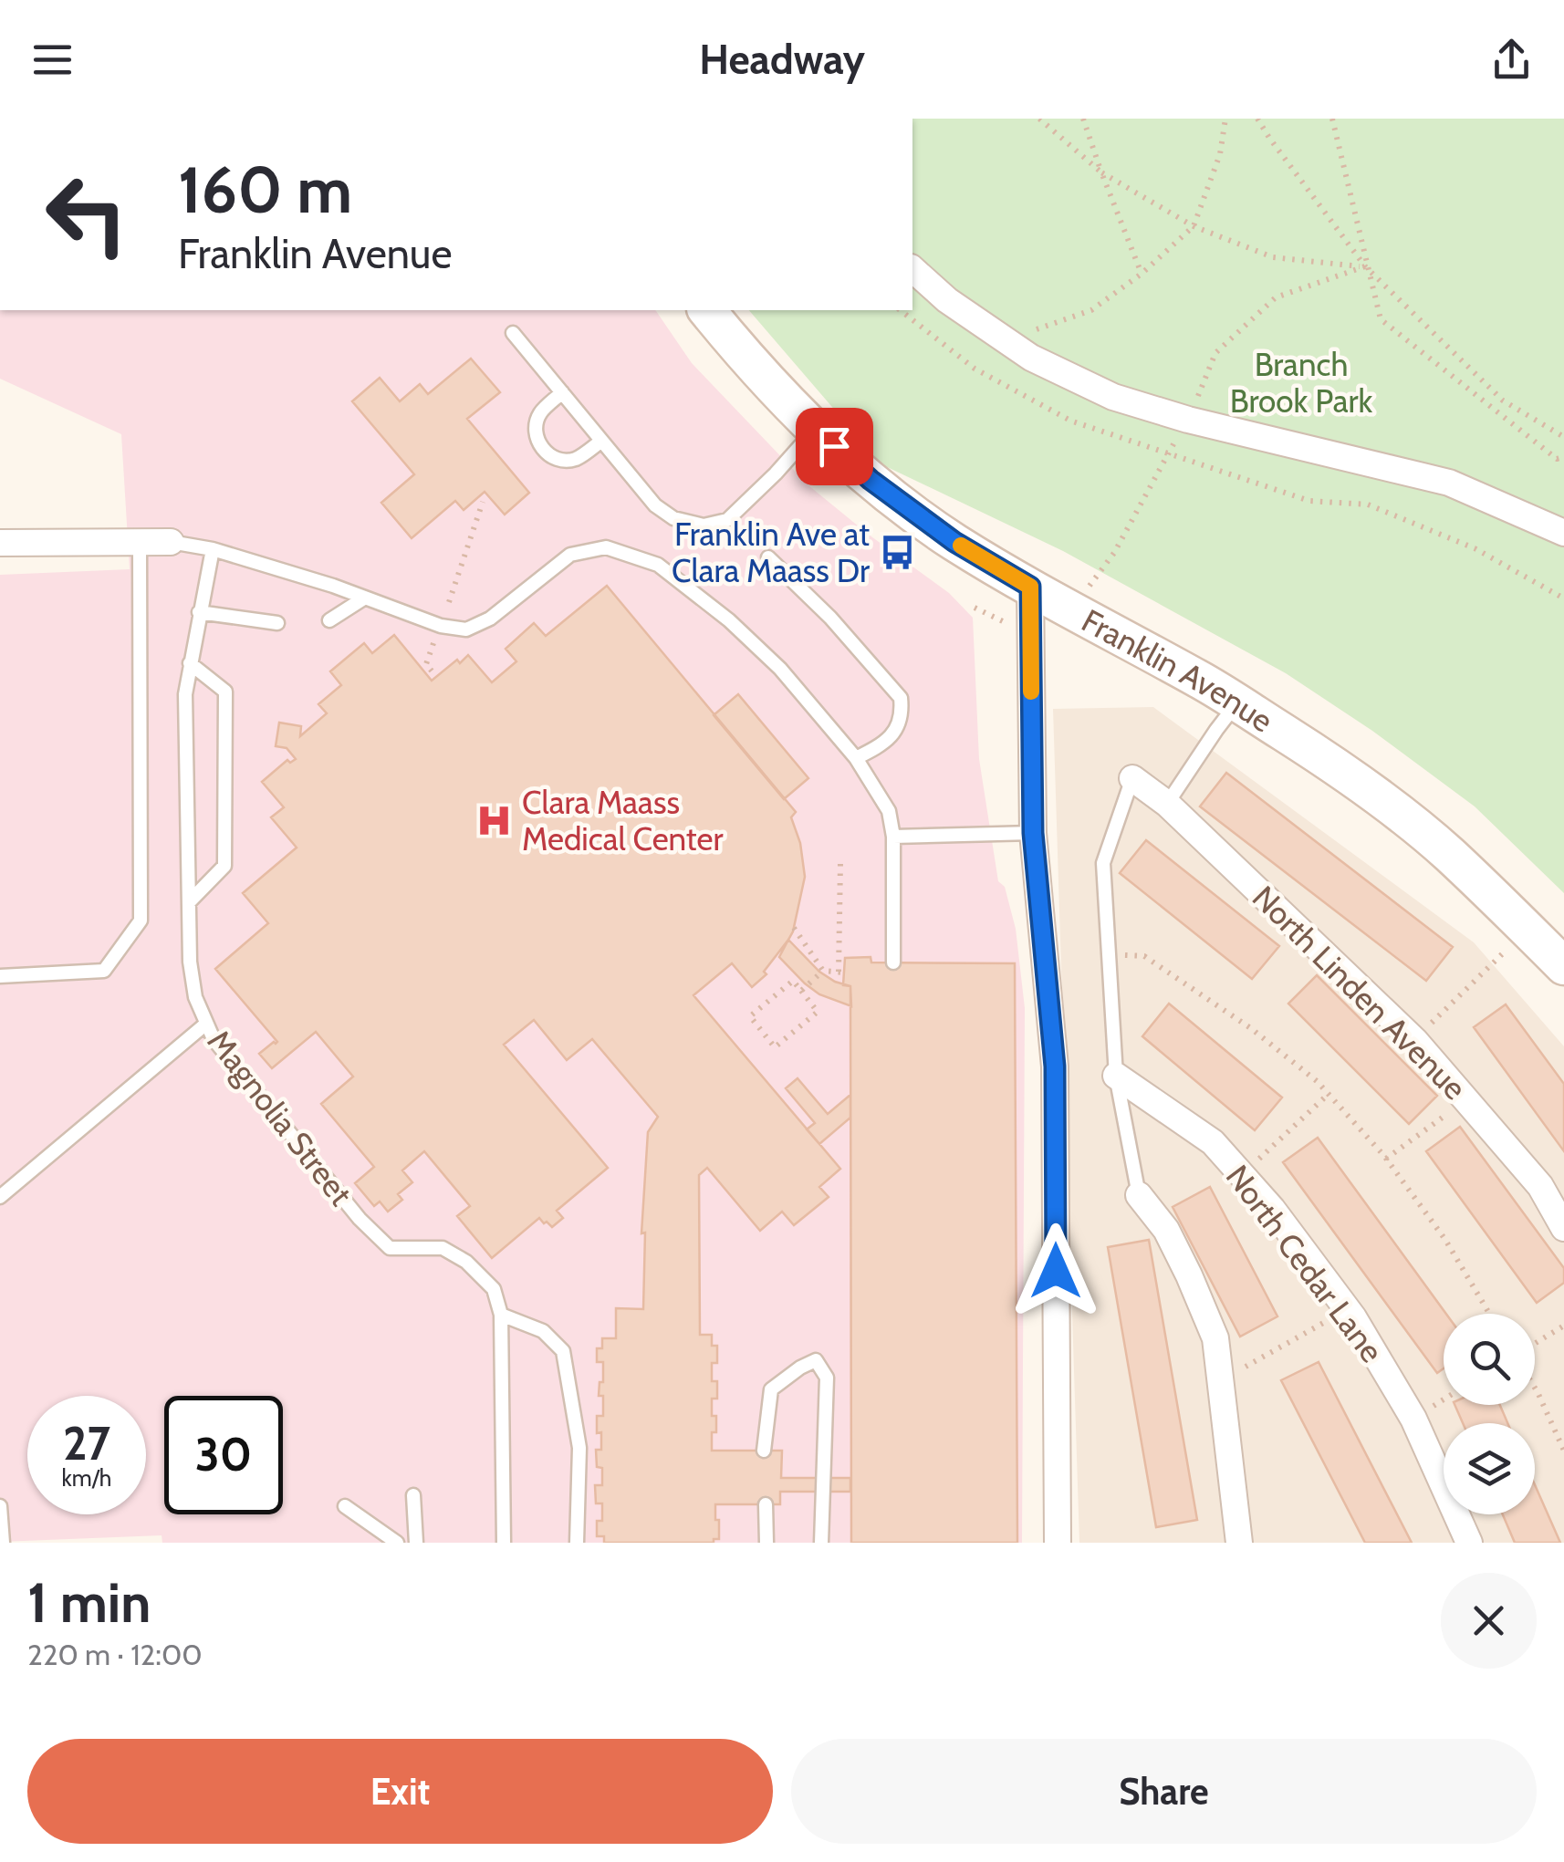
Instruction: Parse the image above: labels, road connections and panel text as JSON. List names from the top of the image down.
{
  "streets": {
    "main road": ["Franklin Avenue"],
    "street": ["North Linden Avenue", "North Cedar Lane"],
    "lane": ["Magnolia Street"]
  },
  "parks": ["Branch Brook Park"],
  "places": {
    "bus stop": ["Franklin Ave at Clara Maass Dr"],
    "hospital": ["Clara Maass Medical Center"]
  },
  "page": {
    "header": "Headway",
    "turn": ["160 m", "Franklin Avenue"],
    "speed": "27 km/h",
    "limit": "30",
    "heading": ["1 min", "220 m · 12:00"],
    "buttons": ["Exit", "Share"]
  }
}
